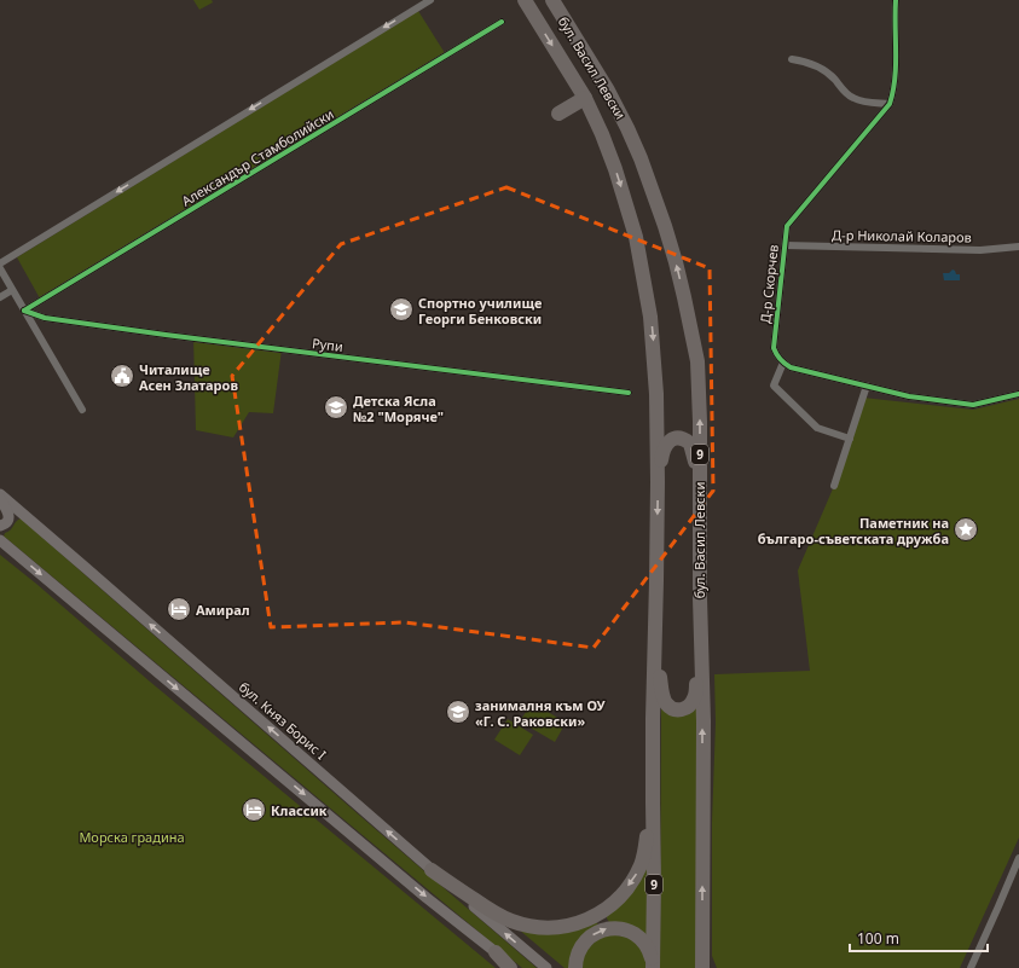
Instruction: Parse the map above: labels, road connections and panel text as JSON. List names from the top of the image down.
{
  "streets": {
    "highway": ["бул. Васил Левски", "9"],
    "main road": ["бул. Княз Борис I"],
    "street": [
      "Александър Стамболийски",
      "Д-р Николай Коларов",
      "Д-р Скорчев",
      "Рупи"
    ]
  },
  "crossings": [
    ["Александър Стамболийски", "Рупи"],
    ["Д-р Николай Коларов", "Д-р Скорчев"]
  ],
  "parks": ["Морска градина"],
  "places": {
    "school or university": ["Спортно училище Георги Бенковски", "Детска Ясла №2 \"Моряче\"", "занималня към ОУ «Г. С. Раковски»"],
    "public building": ["Читалище Асен Златаров"],
    "place": ["Паметник на българо-съветската дружба"],
    "hotel": ["Амирал", "Классик"]
  },
  "scale_bar": "100 m"
}
